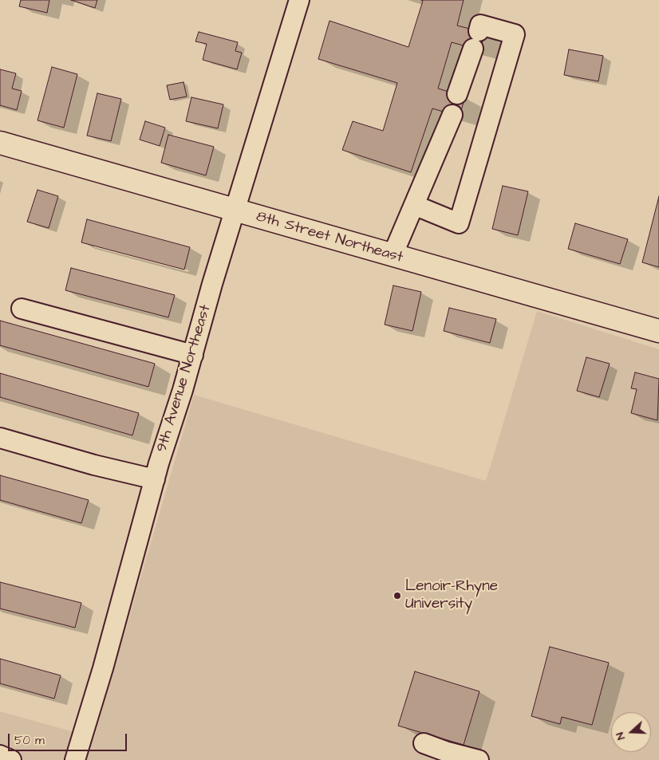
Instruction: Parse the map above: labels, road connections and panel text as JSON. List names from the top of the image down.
{
  "streets": {
    "main road": ["8th Street Northeast"],
    "street": ["9th Avenue Northeast"]
  },
  "crossings": [
    ["8th Street Northeast", "9th Avenue Northeast"]
  ],
  "places": ["Lenoir-Rhyne University"],
  "scale_bar": "50 m",
  "north": "left"
}
